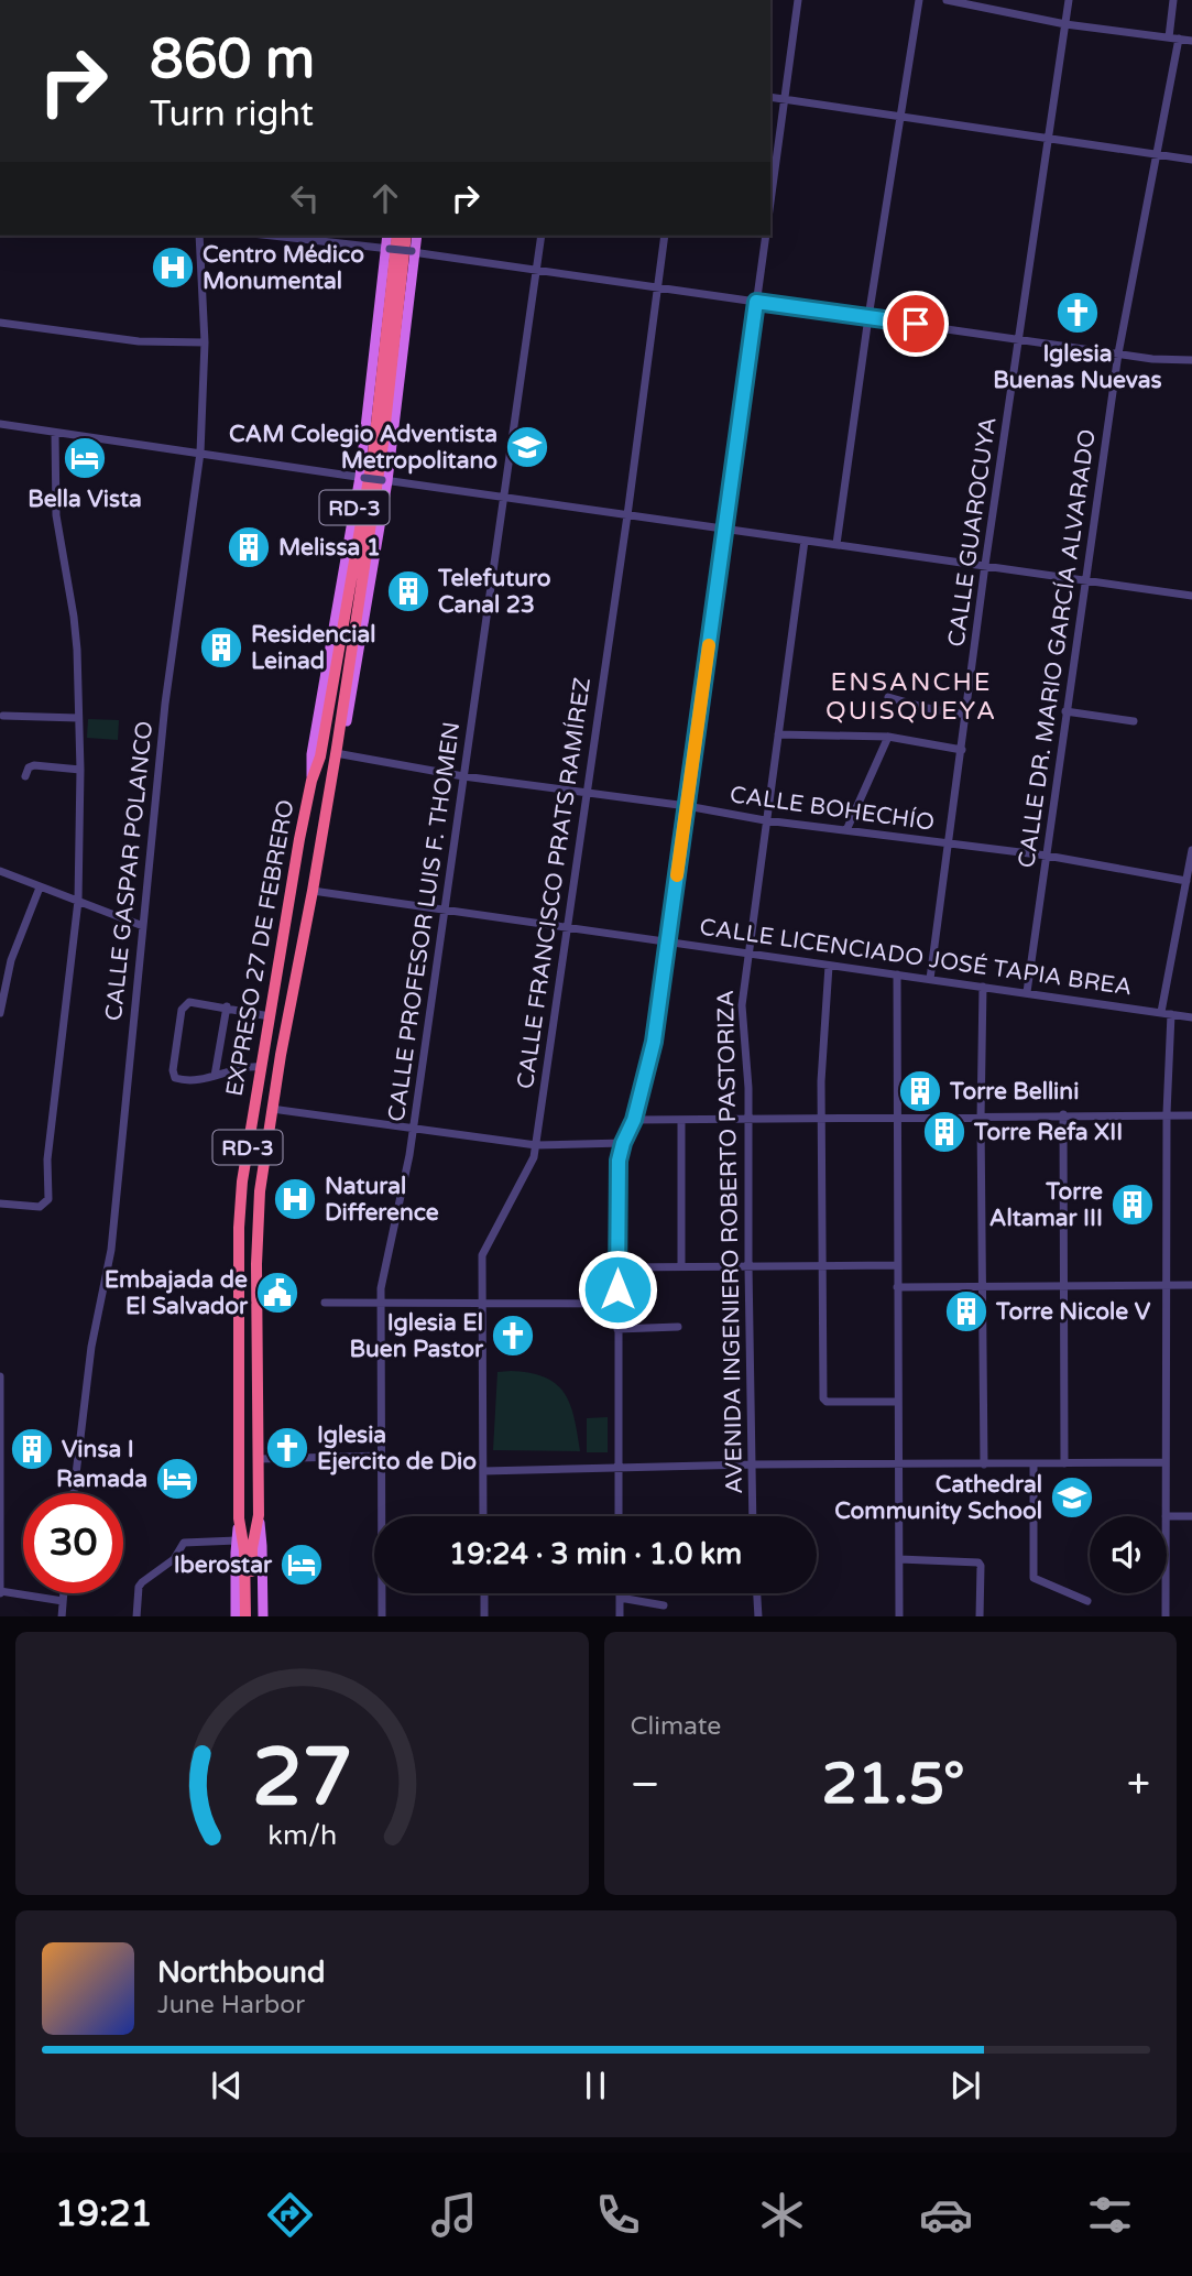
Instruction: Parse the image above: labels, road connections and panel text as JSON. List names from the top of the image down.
{
  "streets": {
    "highway": ["RD-3", "EXPRESO 27 DE FEBRERO"],
    "street": [
      "CALLE GUAROCUYA",
      "CALLE DR. MARIO GARCÍA ALVARADO",
      "CALLE BOHECHÍO",
      "CALLE GASPAR POLANCO",
      "CALLE FRANCISCO PRATS RAMÍREZ",
      "CALLE PROFESOR LUIS F. THOMEN",
      "CALLE LICENCIADO JOSÉ TAPIA BREA",
      "AVENIDA INGENIERO ROBERTO PASTORIZA"
    ]
  },
  "crossings": [
    ["RD-3", "CALLE BOHECHÍO"],
    ["RD-3", "EXPRESO 27 DE FEBRERO"],
    ["CALLE GUAROCUYA", "CALLE BOHECHÍO"],
    ["CALLE GUAROCUYA", "CALLE LICENCIADO JOSÉ TAPIA BREA"],
    ["CALLE DR. MARIO GARCÍA ALVARADO", "CALLE BOHECHÍO"],
    ["CALLE DR. MARIO GARCÍA ALVARADO", "CALLE LICENCIADO JOSÉ TAPIA BREA"],
    ["CALLE BOHECHÍO", "CALLE FRANCISCO PRATS RAMÍREZ"],
    ["CALLE BOHECHÍO", "CALLE PROFESOR LUIS F. THOMEN"],
    ["CALLE BOHECHÍO", "EXPRESO 27 DE FEBRERO"],
    ["CALLE BOHECHÍO", "AVENIDA INGENIERO ROBERTO PASTORIZA"],
    ["CALLE FRANCISCO PRATS RAMÍREZ", "CALLE LICENCIADO JOSÉ TAPIA BREA"],
    ["CALLE PROFESOR LUIS F. THOMEN", "CALLE LICENCIADO JOSÉ TAPIA BREA"],
    ["EXPRESO 27 DE FEBRERO", "CALLE LICENCIADO JOSÉ TAPIA BREA"],
    ["CALLE LICENCIADO JOSÉ TAPIA BREA", "AVENIDA INGENIERO ROBERTO PASTORIZA"]
  ],
  "districts": ["ENSANCHE QUISQUEYA"],
  "places": {
    "hospital": ["Centro Médico Monumental", "Natural Difference"],
    "church": ["Iglesia Buenas Nuevas", "Iglesia El Buen Pastor", "Iglesia Ejercito de Dio"],
    "school or university": ["CAM Colegio Adventista Metropolitano", "Cathedral Community School"],
    "hotel": ["Bella Vista", "Ramada", "Iberostar"],
    "building": [
      "Melissa 1",
      "Telefuturo Canal 23",
      "Residencial Leinad",
      "Torre Bellini",
      "Torre Refa XII",
      "Torre Altamar III",
      "Torre Nicole V",
      "Vinsa I"
    ],
    "public building": ["Embajada de El Salvador"]
  },
  "page": {
    "turn": ["860 m", "Turn right"],
    "limit": "30",
    "trip": "19:24 · 3 min · 1.0 km",
    "tile": "Climate",
    "heat": ["−", "21.5°", "+"],
    "song": ["Northbound", "June Harbor"],
    "tabs": "19:21",
    "gauge": ["27", "km/h"]
  }
}
